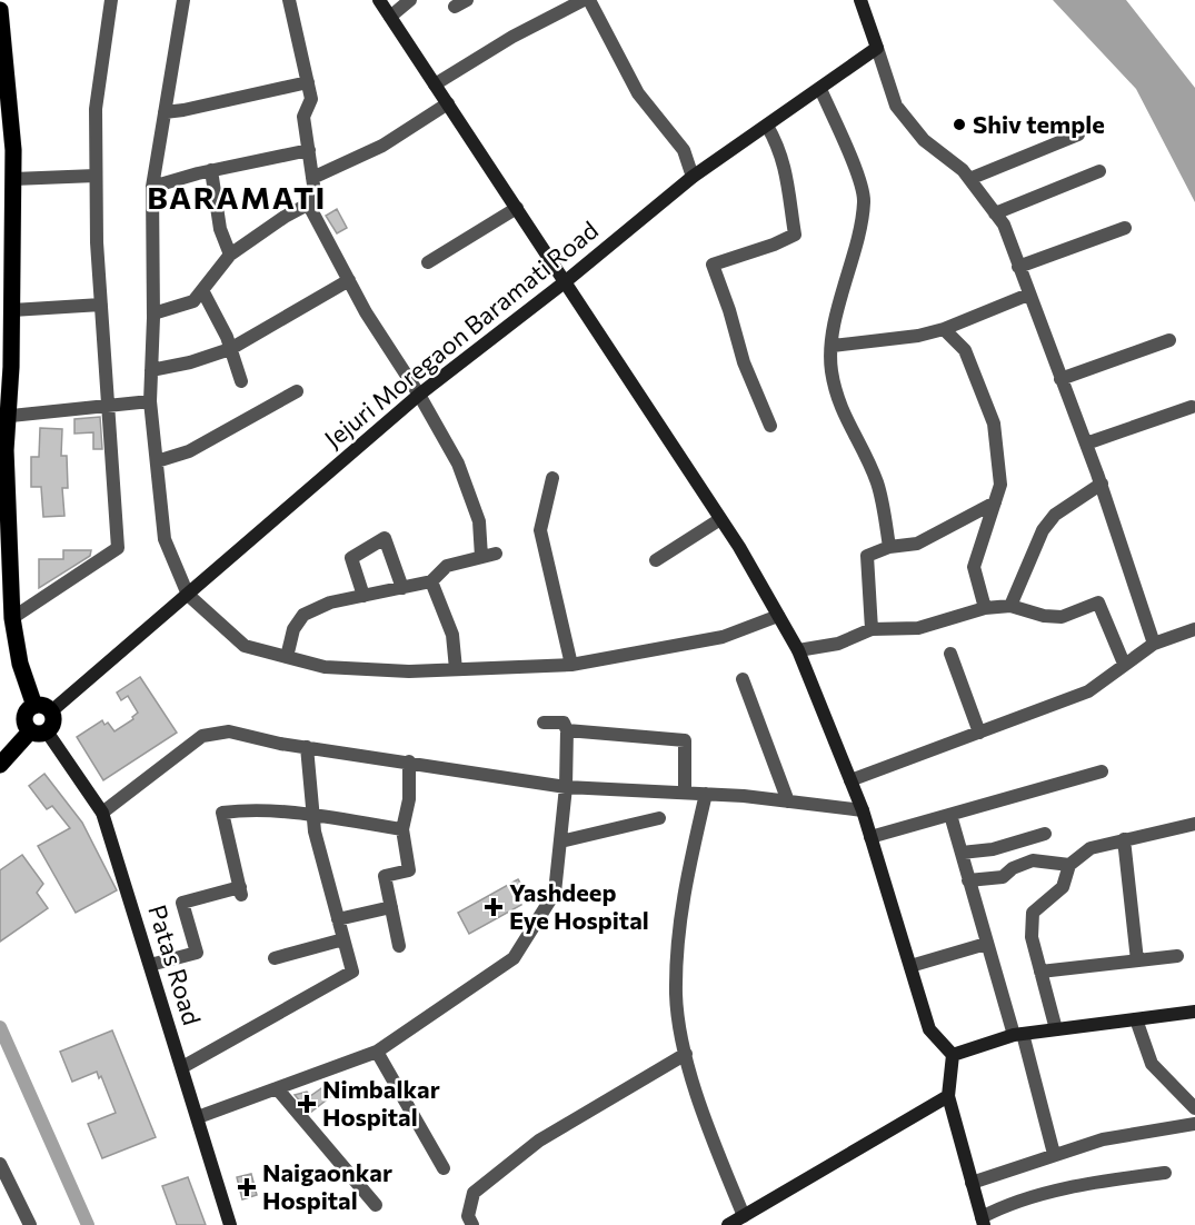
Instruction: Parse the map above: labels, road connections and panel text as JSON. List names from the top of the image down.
{
  "streets": {
    "street": ["Jejuri Moregaon Baramati Road", "Patas Road"]
  },
  "crossings": [
    ["Jejuri Moregaon Baramati Road", "Patas Road"]
  ],
  "districts": ["BARAMATI"],
  "places": {
    "other": ["Shiv temple"],
    "health": ["Yashdeep Eye Hospital", "Nimbalkar Hospital", "Naigaonkar Hospital"]
  }
}
